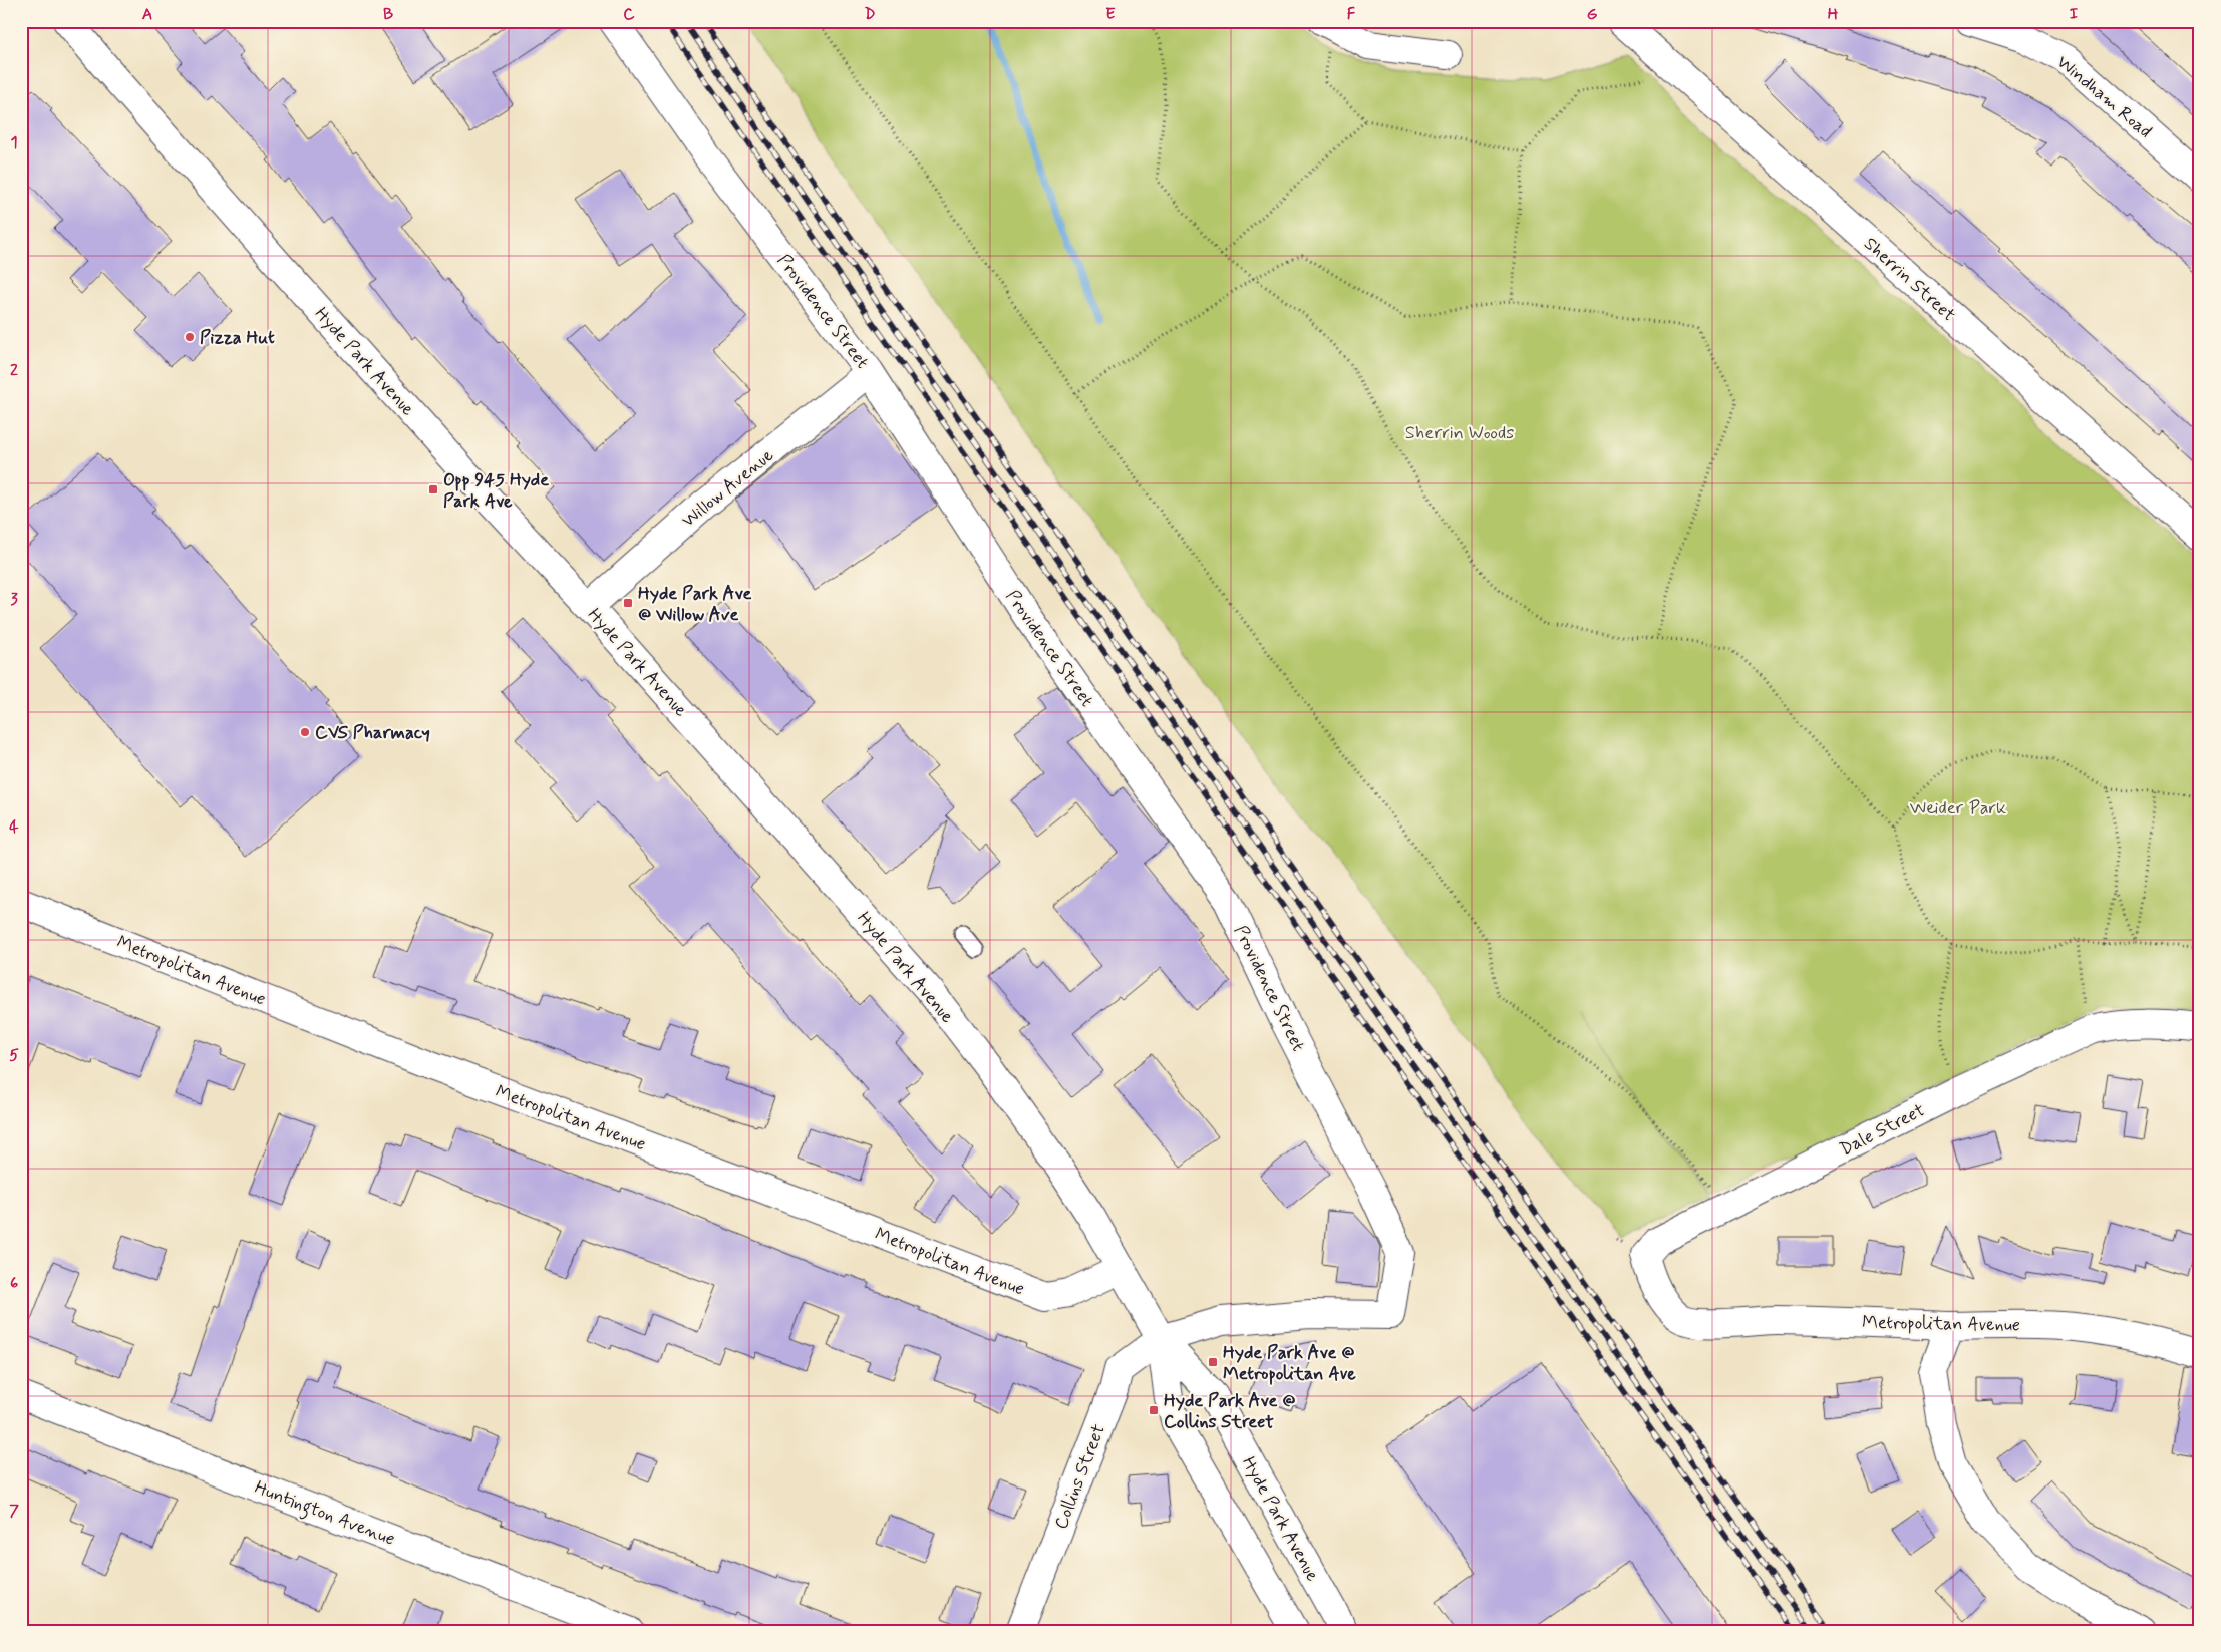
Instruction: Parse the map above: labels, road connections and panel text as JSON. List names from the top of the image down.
{
  "streets": {
    "street": [
      "Windham Road",
      "Sherrin Street",
      "Providence Street",
      "Hyde Park Avenue",
      "Willow Avenue",
      "Metropolitan Avenue",
      "Dale Street",
      "Collins Street",
      "Huntington Avenue"
    ]
  },
  "crossings": [
    ["Providence Street", "Hyde Park Avenue"],
    ["Providence Street", "Willow Avenue"],
    ["Providence Street", "Collins Street"],
    ["Hyde Park Avenue", "Willow Avenue"],
    ["Hyde Park Avenue", "Metropolitan Avenue"],
    ["Hyde Park Avenue", "Collins Street"],
    ["Metropolitan Avenue", "Dale Street"]
  ],
  "parks": ["Sherrin Woods", "Weider Park"],
  "places": {
    "other": ["Pizza Hut", "CVS Pharmacy"],
    "transit": [
      "Opp 945 Hyde Park Ave",
      "Hyde Park Ave @ Willow Ave",
      "Hyde Park Ave @ Metropolitan Ave",
      "Hyde Park Ave @ Collins Street"
    ]
  },
  "grid": {
    "columns": [
      "A",
      "B",
      "C",
      "D",
      "E",
      "F",
      "G",
      "H",
      "I"
    ],
    "rows": [
      "1",
      "2",
      "3",
      "4",
      "5",
      "6",
      "7"
    ]
  }
}
